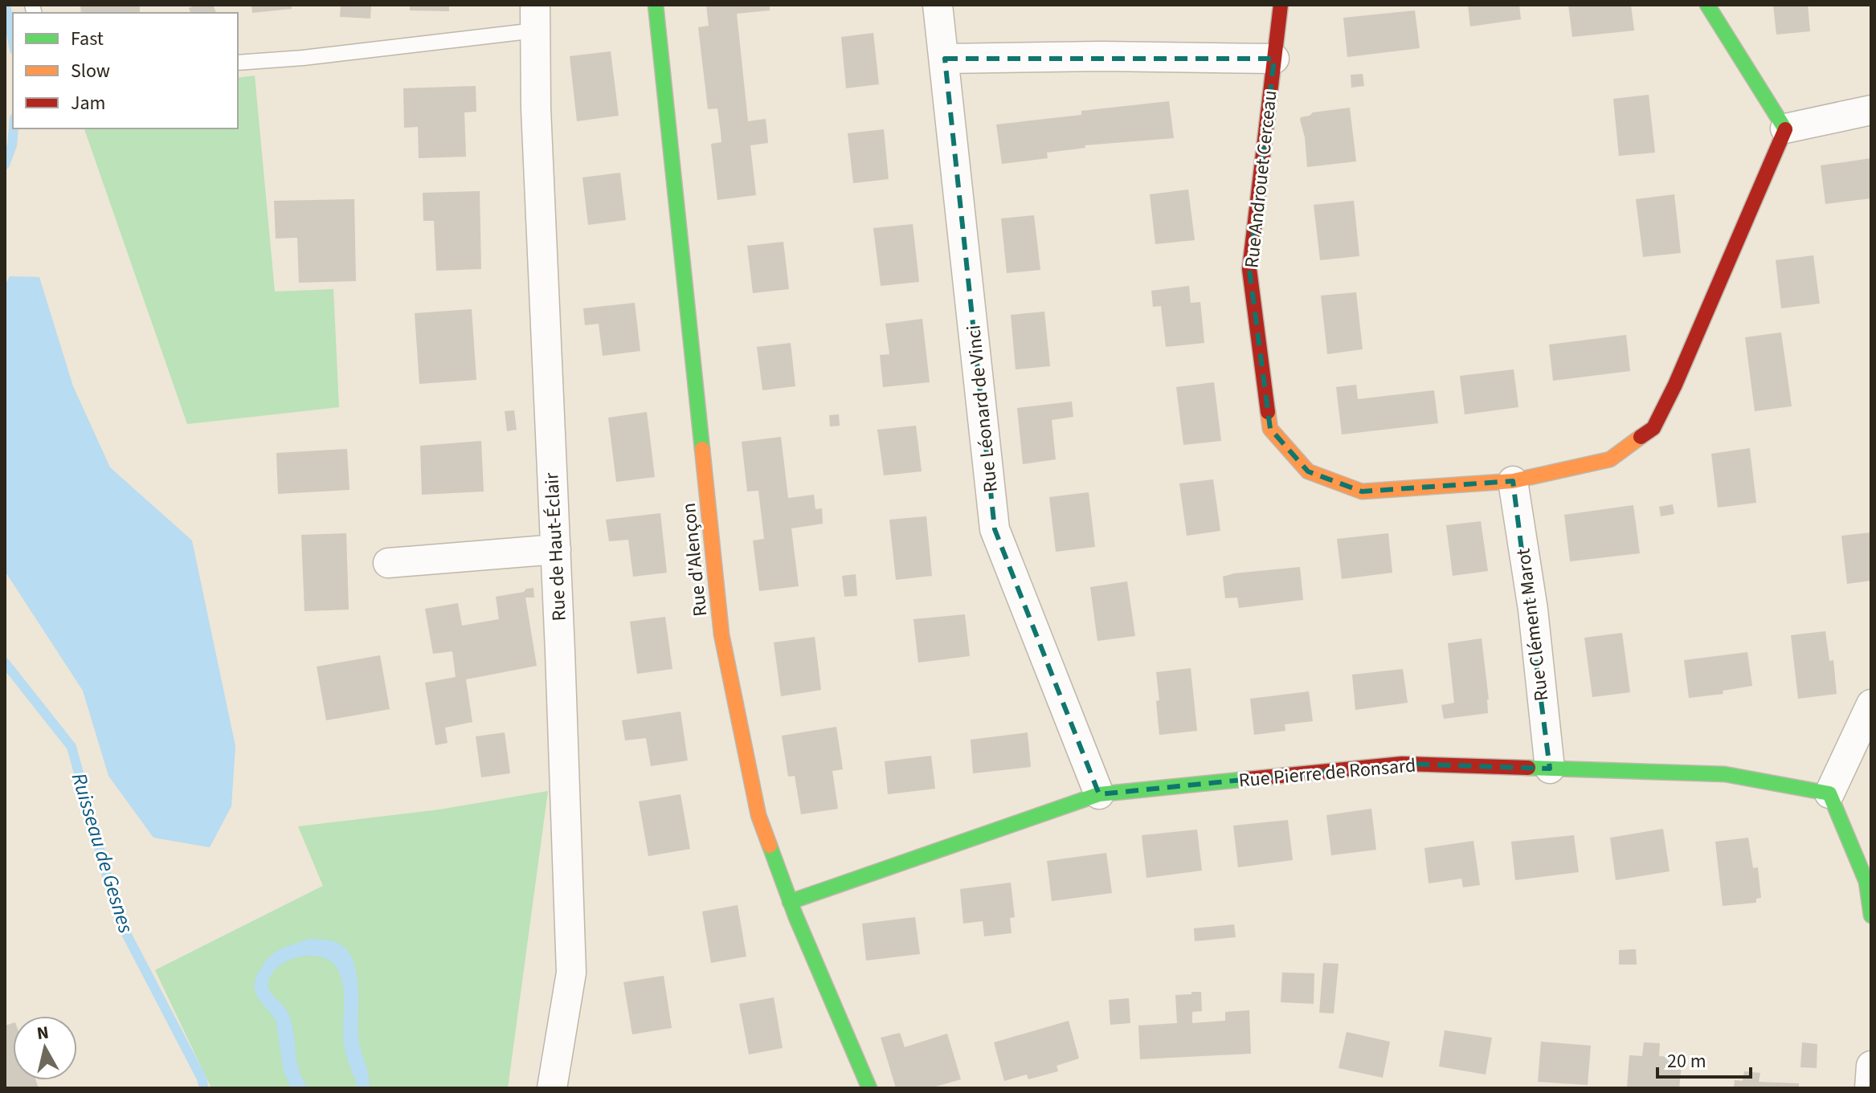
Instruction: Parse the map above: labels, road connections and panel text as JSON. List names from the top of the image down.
{
  "streets": {
    "street": [
      "Rue Androuet Cerceau",
      "Rue Léonard de Vinci",
      "Rue de Haut-Éclair",
      "Rue d'Alençon",
      "Rue Clément Marot",
      "Rue Pierre de Ronsard"
    ]
  },
  "crossings": [
    ["Rue Androuet Cerceau", "Rue Clément Marot"],
    ["Rue Léonard de Vinci", "Rue Pierre de Ronsard"],
    ["Rue d'Alençon", "Rue Pierre de Ronsard"],
    ["Rue Clément Marot", "Rue Pierre de Ronsard"]
  ],
  "water": ["Ruisseau de Gesnes"],
  "legend": ["Fast", "Slow", "Jam"],
  "scale_bar": "20 m",
  "north": "top"
}
